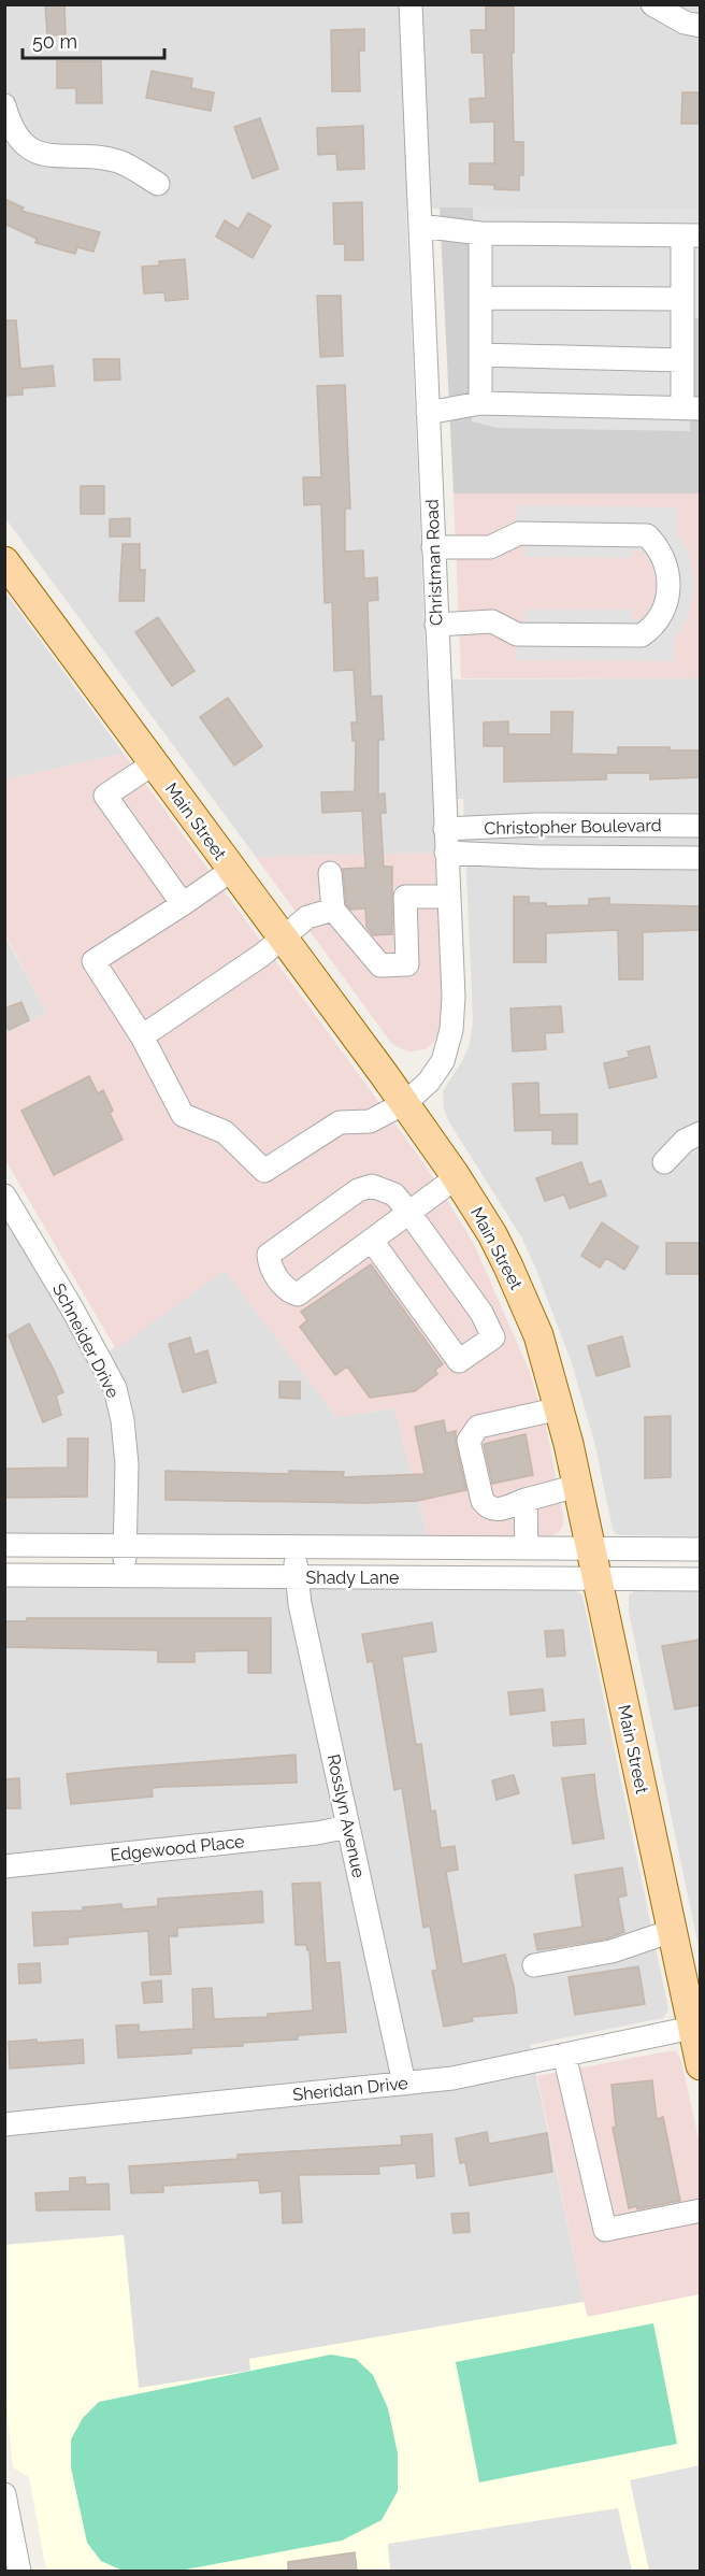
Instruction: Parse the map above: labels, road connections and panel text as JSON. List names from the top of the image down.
{
  "streets": {
    "main road": ["Main Street"],
    "street": [
      "Christman Road",
      "Christopher Boulevard",
      "Schneider Drive",
      "Shady Lane",
      "Rosslyn Avenue",
      "Edgewood Place",
      "Sheridan Drive"
    ]
  },
  "crossings": [
    ["Christman Road", "Main Street"],
    ["Christman Road", "Christopher Boulevard"],
    ["Main Street", "Shady Lane"],
    ["Main Street", "Sheridan Drive"],
    ["Schneider Drive", "Shady Lane"],
    ["Shady Lane", "Rosslyn Avenue"],
    ["Rosslyn Avenue", "Edgewood Place"],
    ["Rosslyn Avenue", "Sheridan Drive"]
  ],
  "scale_bar": "50 m"
}
